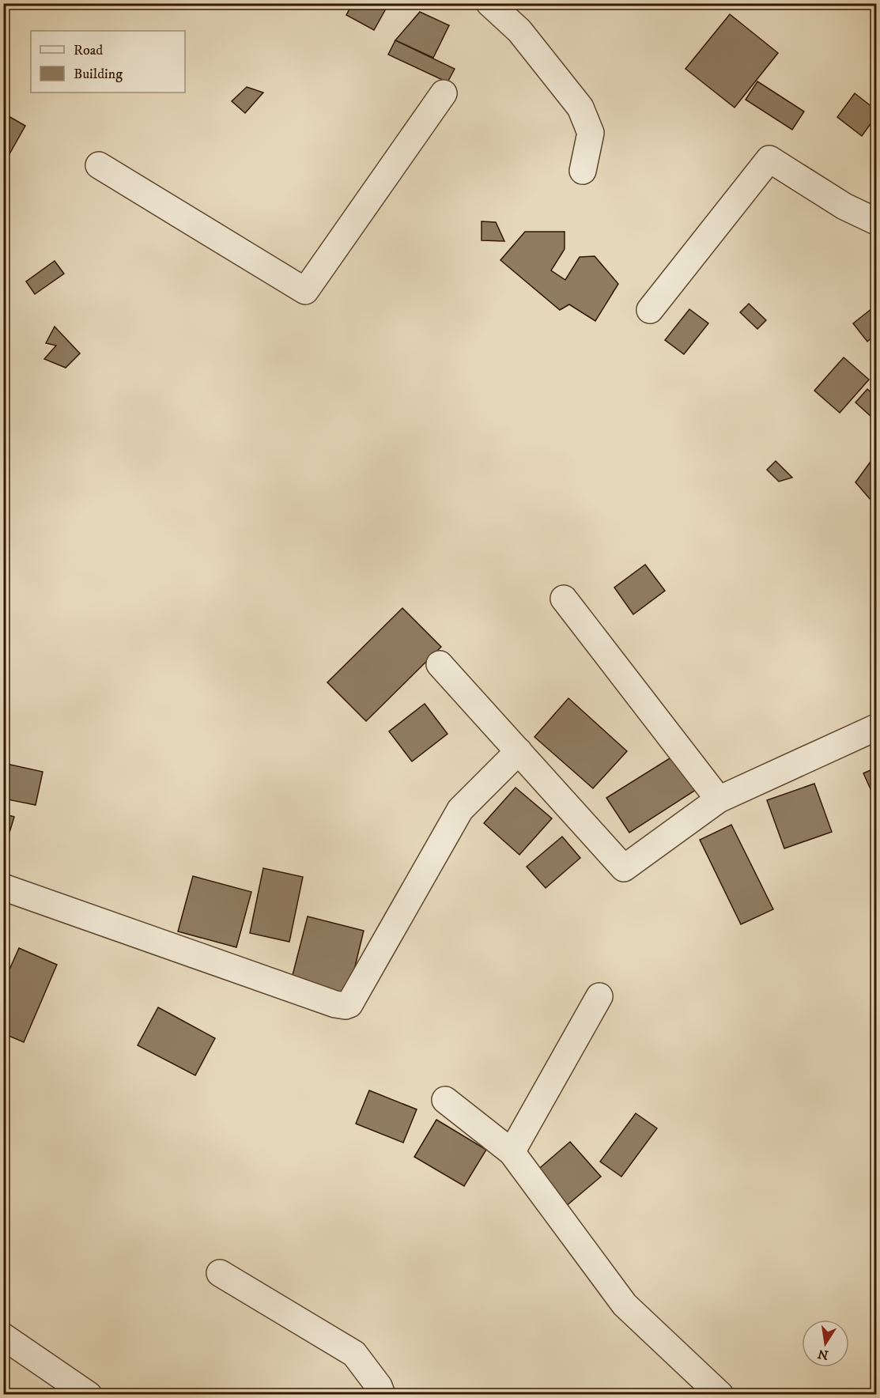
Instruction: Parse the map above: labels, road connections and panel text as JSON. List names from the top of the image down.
{
  "legend": ["Road", "Building"],
  "north": "bottom"
}
